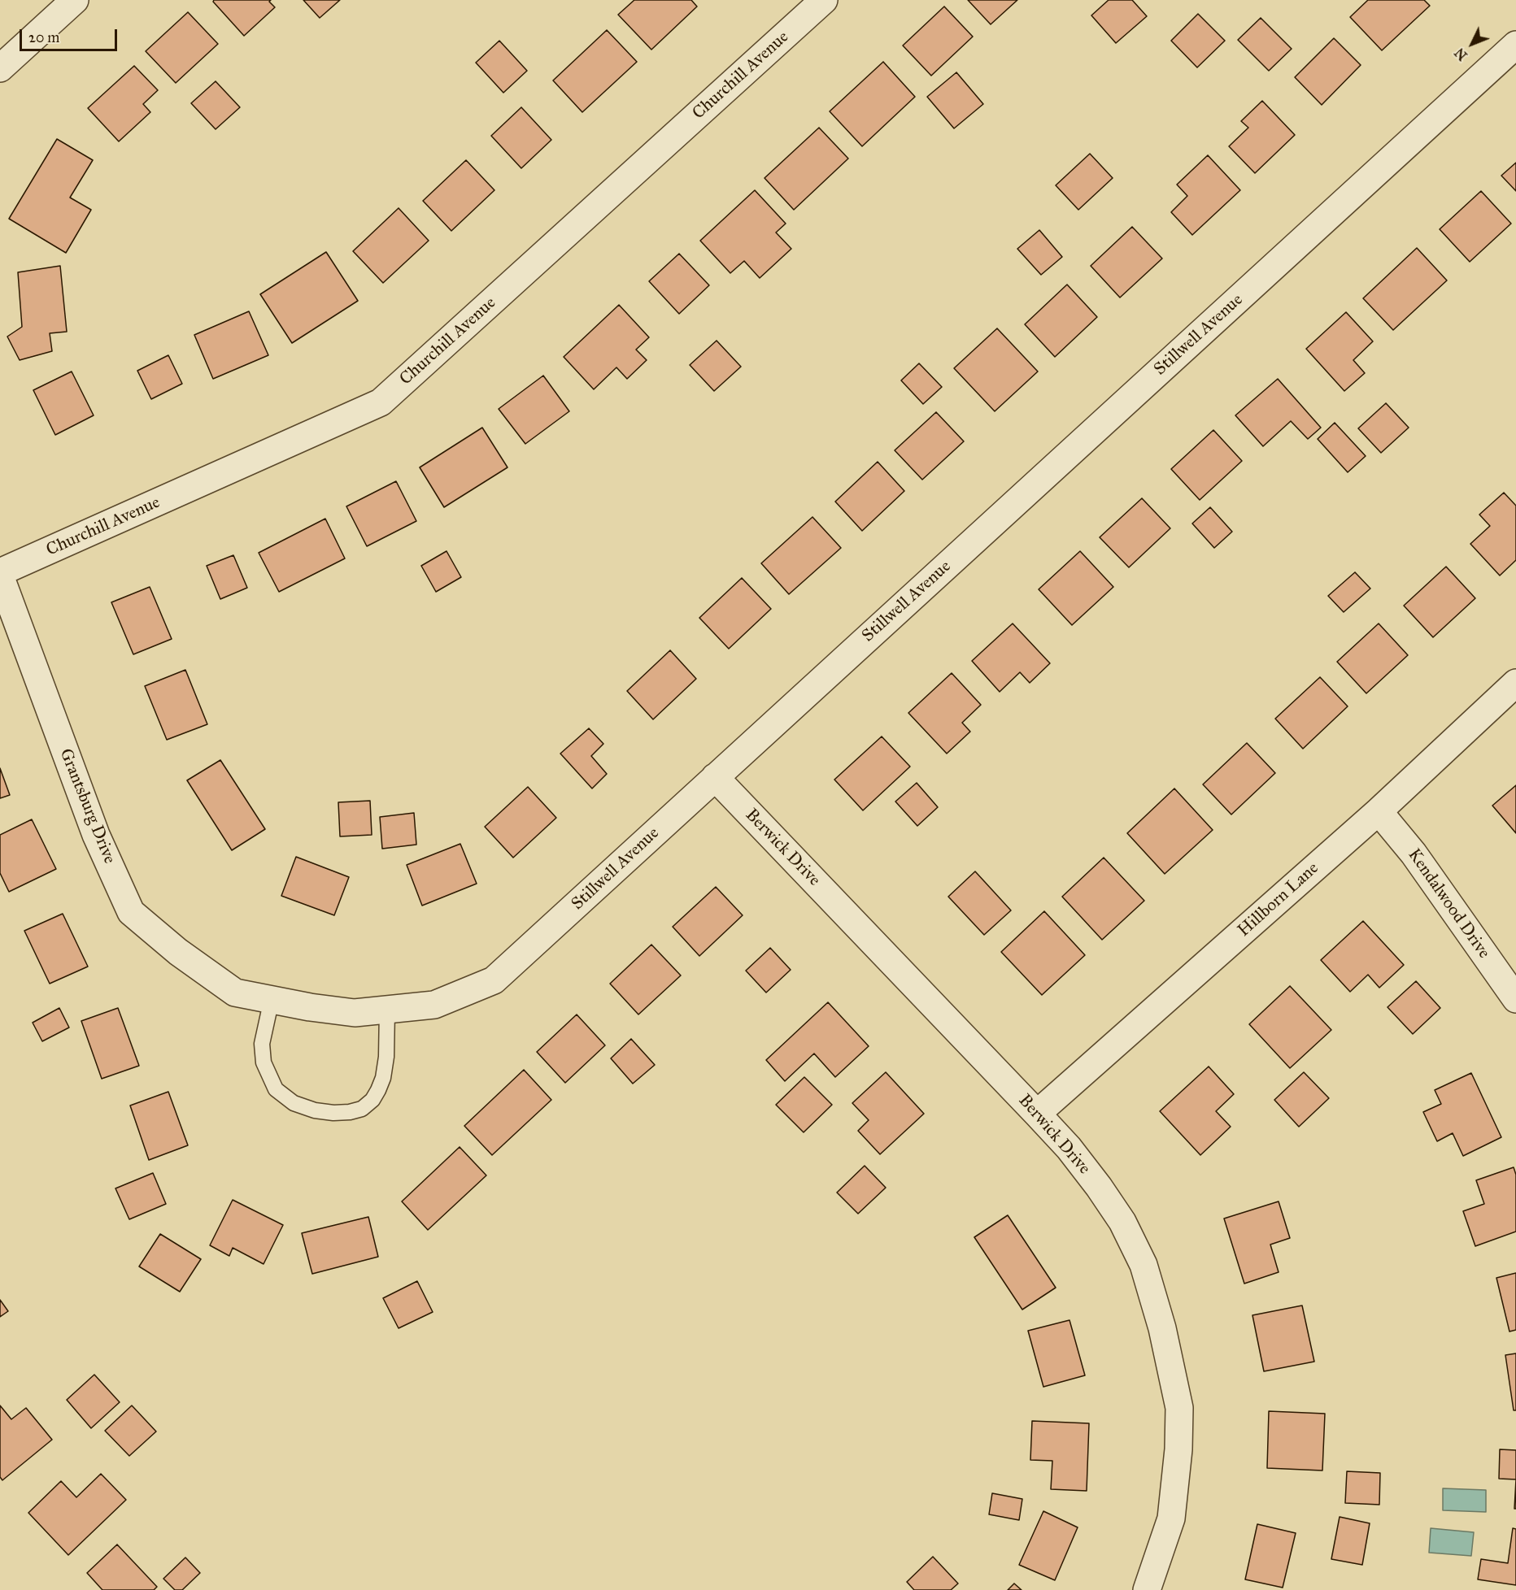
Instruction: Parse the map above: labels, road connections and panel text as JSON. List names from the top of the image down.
{
  "streets": {
    "street": [
      "Churchill Avenue",
      "Stillwell Avenue",
      "Grantsburg Drive",
      "Berwick Drive",
      "Hillborn Lane",
      "Kendalwood Drive"
    ]
  },
  "crossings": [
    ["Churchill Avenue", "Grantsburg Drive"],
    ["Stillwell Avenue", "Grantsburg Drive"],
    ["Stillwell Avenue", "Berwick Drive"],
    ["Berwick Drive", "Hillborn Lane"],
    ["Hillborn Lane", "Kendalwood Drive"]
  ],
  "scale_bar": "20 m",
  "north": "bottom left"
}
